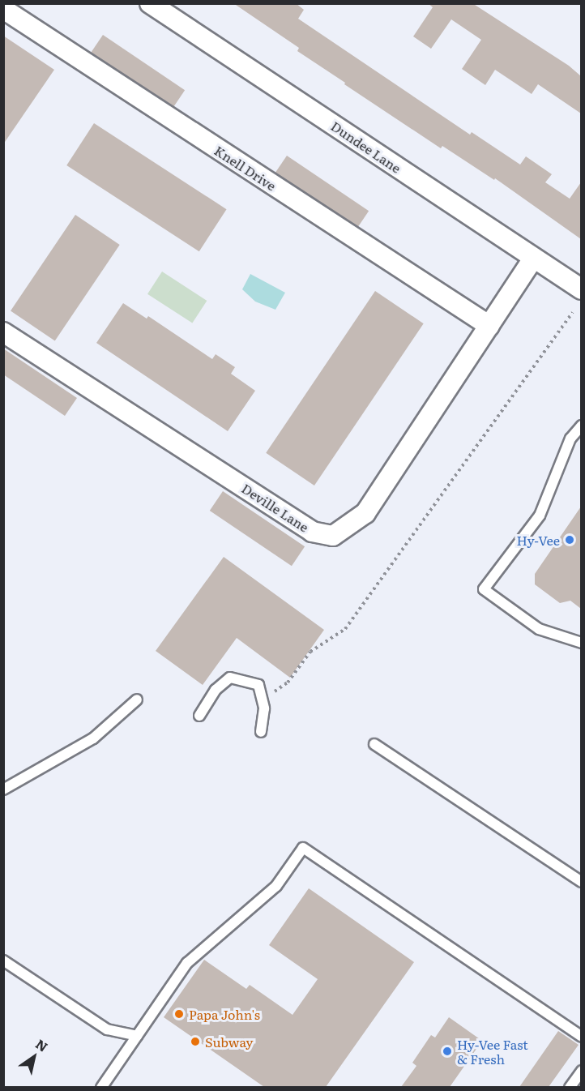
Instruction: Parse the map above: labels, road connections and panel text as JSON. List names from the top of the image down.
{
  "streets": {
    "street": ["Dundee Lane", "Knell Drive", "Deville Lane"]
  },
  "crossings": [
    ["Dundee Lane", "Deville Lane"],
    ["Knell Drive", "Deville Lane"]
  ],
  "places": [
    "Hy-Vee",
    "Papa John's",
    "Subway",
    "Hy-Vee Fast & Fresh"
  ],
  "north": "top right"
}
